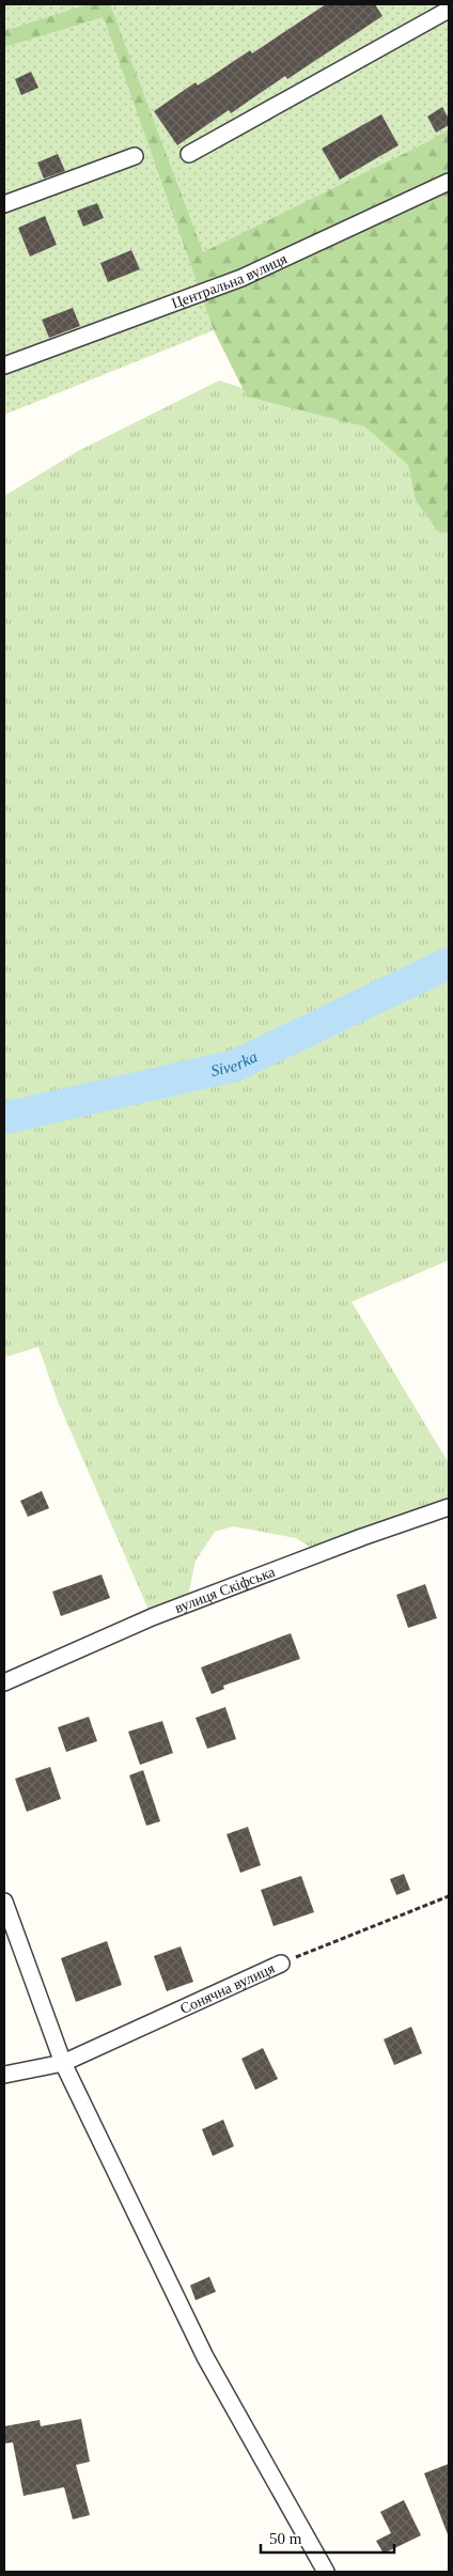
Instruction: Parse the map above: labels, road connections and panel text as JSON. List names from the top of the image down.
{
  "streets": {
    "street": ["Центральна вулиця", "вулиця Скіфська", "Сонячна вулиця"]
  },
  "water": ["Siverka"],
  "scale_bar": "50 m"
}
